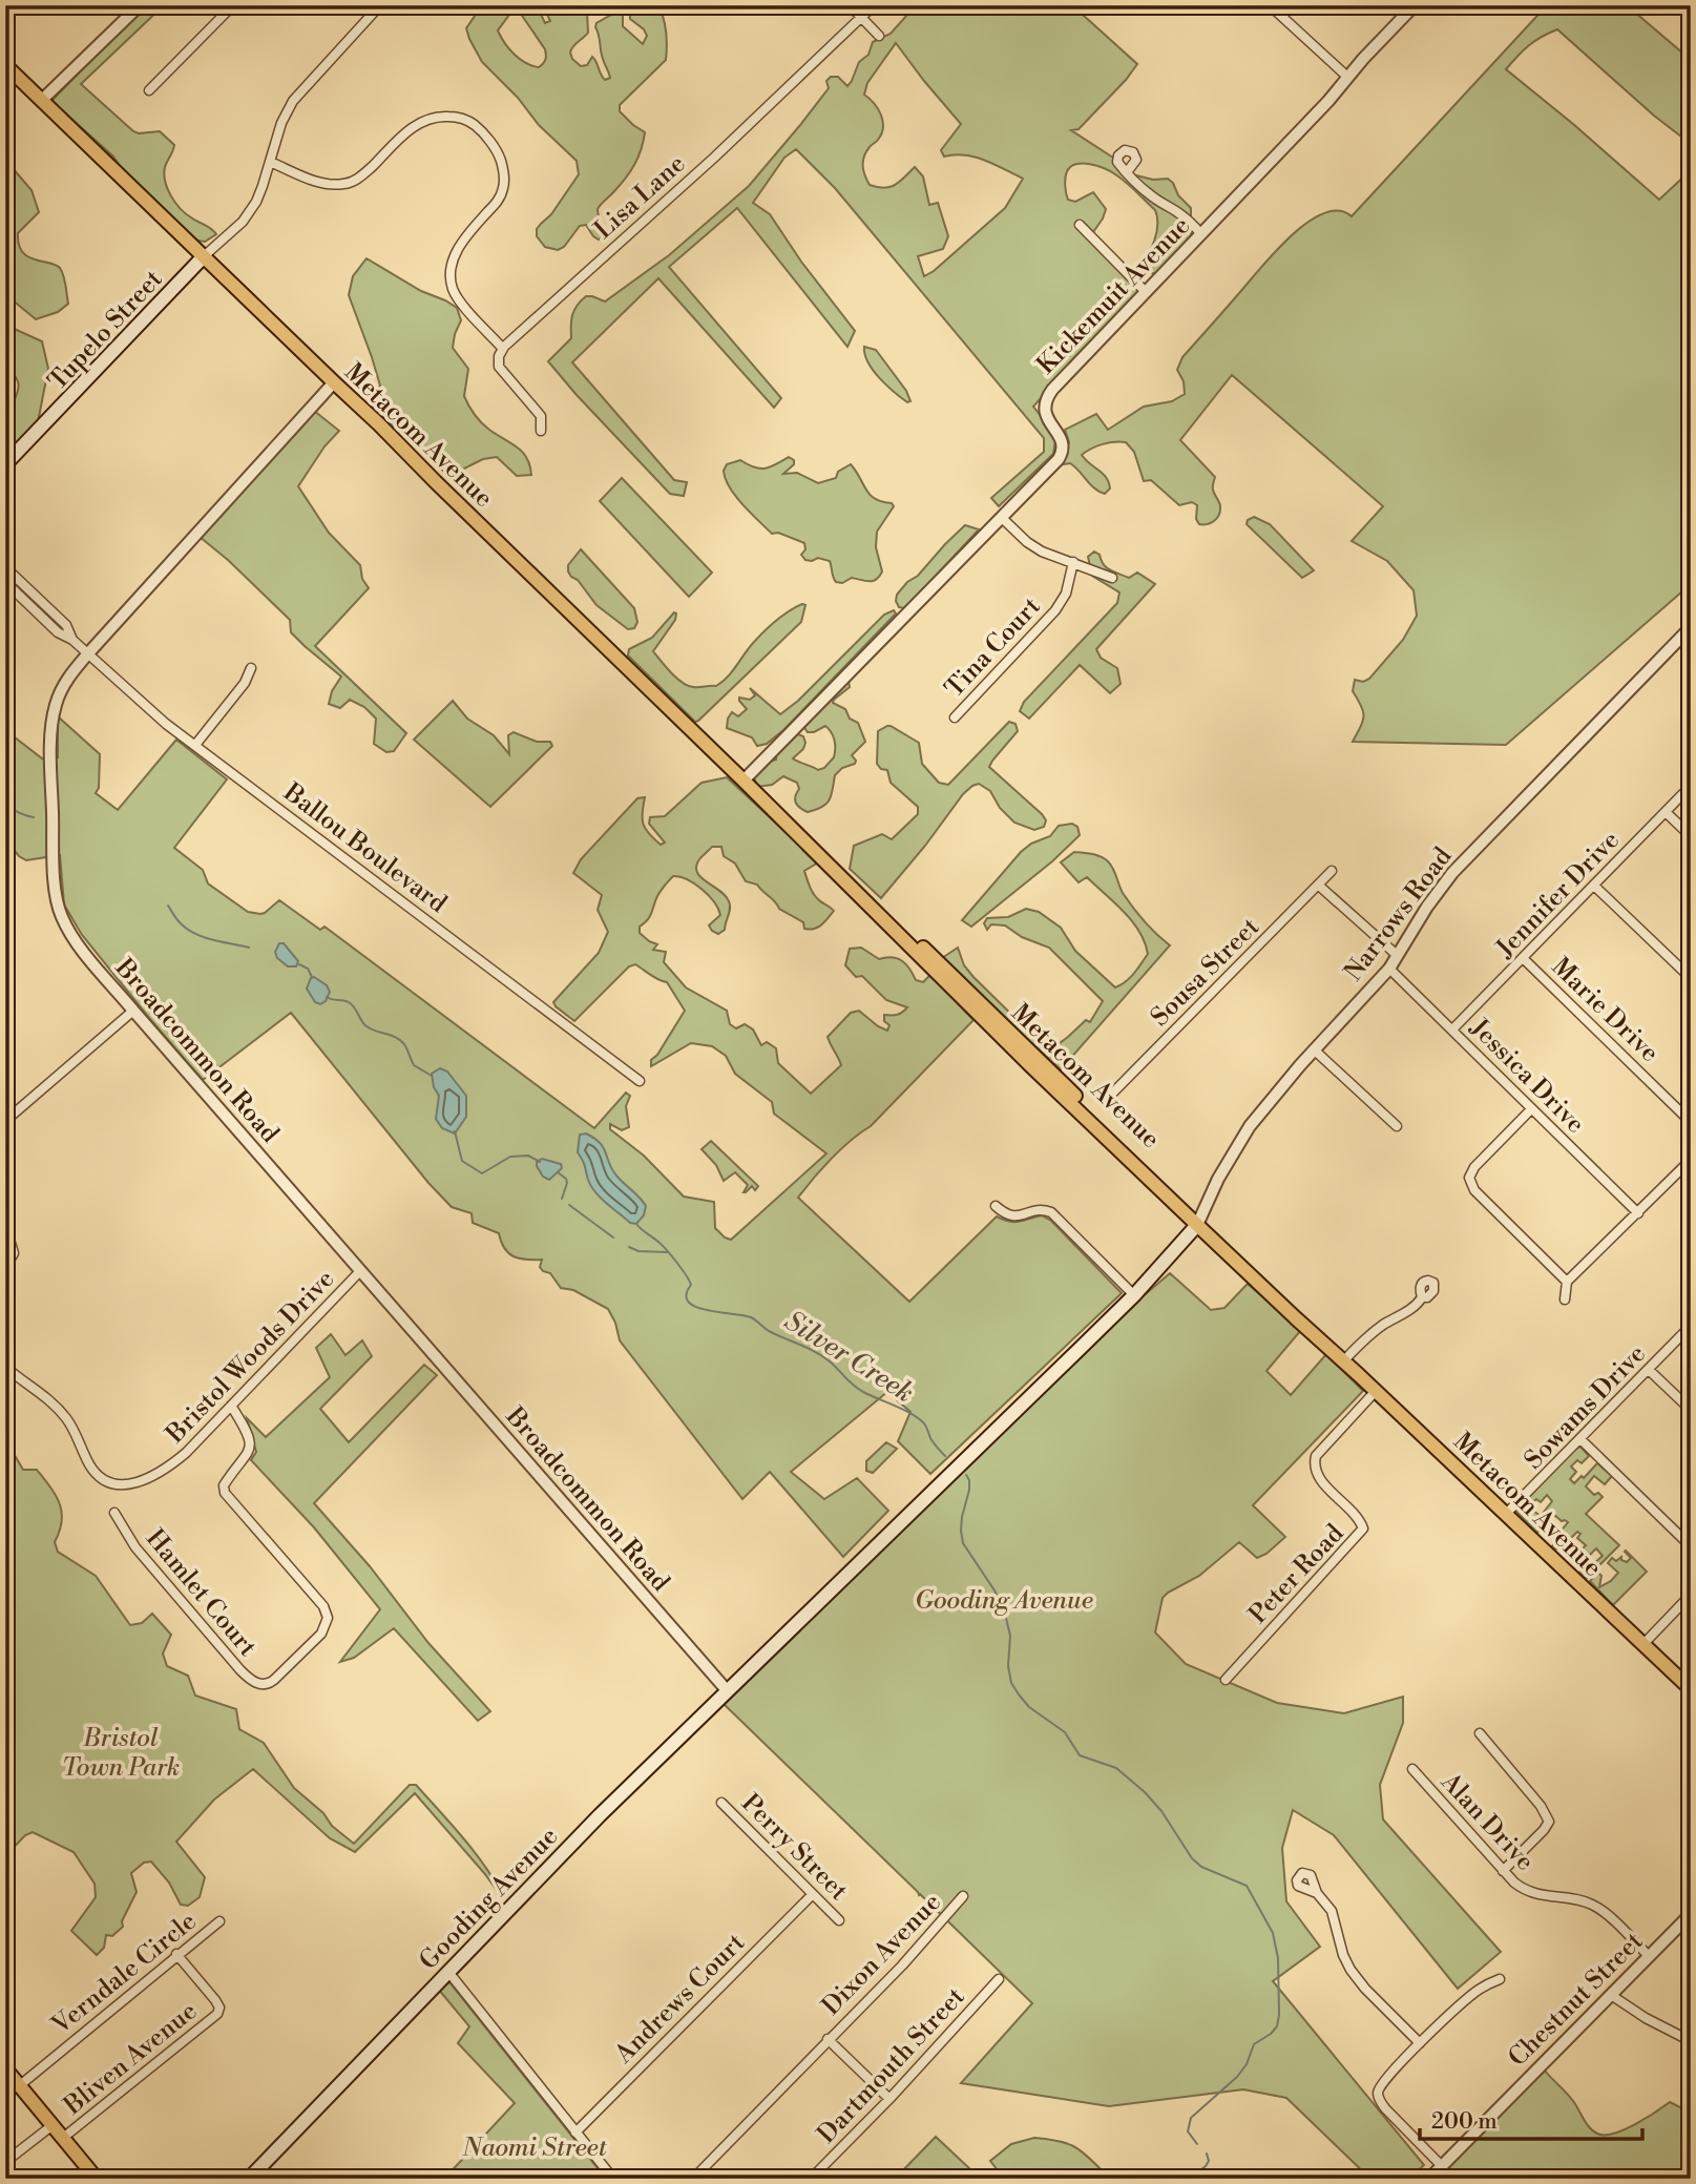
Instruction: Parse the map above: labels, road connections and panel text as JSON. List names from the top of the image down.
{
  "streets": {
    "main road": ["Tupelo Street", "Metacom Avenue", "Gooding Avenue"],
    "street": [
      "Lisa Lane",
      "Kickemuit Avenue",
      "Tina Court",
      "Ballou Boulevard",
      "Jennifer Drive",
      "Narrows Road",
      "Sousa Street",
      "Marie Drive",
      "Broadcommon Road",
      "Jessica Drive",
      "Bristol Woods Drive",
      "Sowams Drive",
      "Peter Road",
      "Hamlet Court",
      "Alan Drive",
      "Perry Street",
      "Dixon Avenue",
      "Verndale Circle",
      "Andrews Court",
      "Chestnut Street",
      "Bliven Avenue",
      "Dartmouth Street"
    ]
  },
  "crossings": [
    ["Kickemuit Avenue", "Metacom Avenue"],
    ["Tupelo Street", "Metacom Avenue"],
    ["Metacom Avenue", "Narrows Road"],
    ["Metacom Avenue", "Broadcommon Road"],
    ["Metacom Avenue", "Sowams Drive"],
    ["Metacom Avenue", "Peter Road"],
    ["Metacom Avenue", "Gooding Avenue"],
    ["Ballou Boulevard", "Broadcommon Road"],
    ["Jennifer Drive", "Marie Drive"],
    ["Jennifer Drive", "Jessica Drive"],
    ["Narrows Road", "Jessica Drive"],
    ["Narrows Road", "Gooding Avenue"],
    ["Broadcommon Road", "Bristol Woods Drive"],
    ["Broadcommon Road", "Gooding Avenue"],
    ["Bristol Woods Drive", "Hamlet Court"],
    ["Alan Drive", "Chestnut Street"],
    ["Perry Street", "Andrews Court"],
    ["Dixon Avenue", "Dartmouth Street"],
    ["Verndale Circle", "Bliven Avenue"]
  ],
  "water": ["Silver Creek"],
  "parks": ["Gooding Avenue", "Bristol Town Park", "Naomi Street"],
  "scale_bar": "200 m"
}
